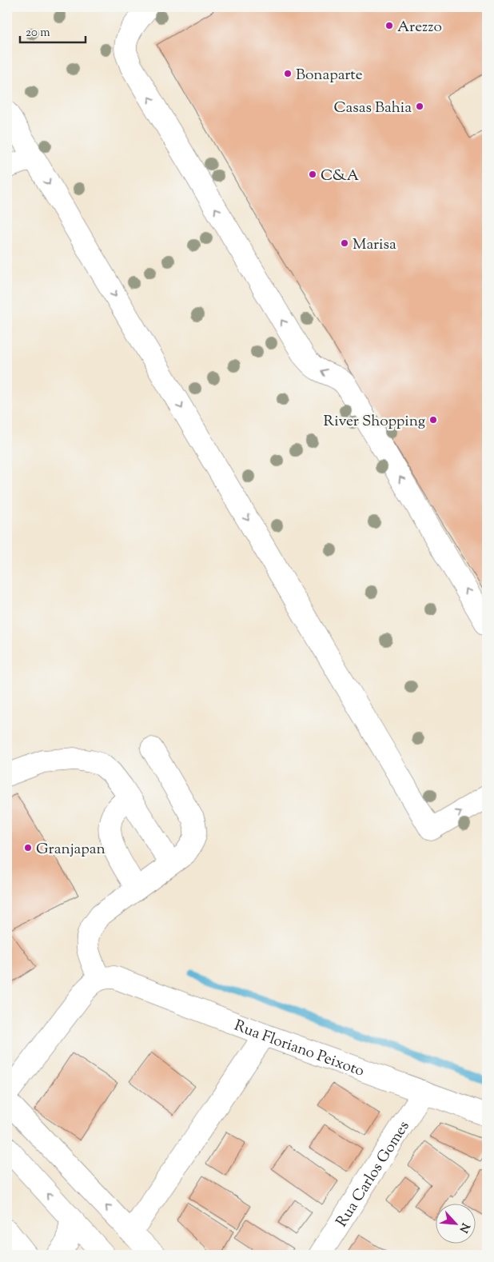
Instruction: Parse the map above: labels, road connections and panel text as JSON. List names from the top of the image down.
{
  "streets": {
    "street": ["Rua Floriano Peixoto", "Rua Carlos Gomes"]
  },
  "crossings": [
    ["Rua Floriano Peixoto", "Rua Carlos Gomes"]
  ],
  "places": [
    "Arezzo",
    "Bonaparte",
    "Casas Bahia",
    "C&A",
    "Marisa",
    "River Shopping",
    "Granjapan"
  ],
  "scale_bar": "20 m",
  "north": "bottom right"
}
